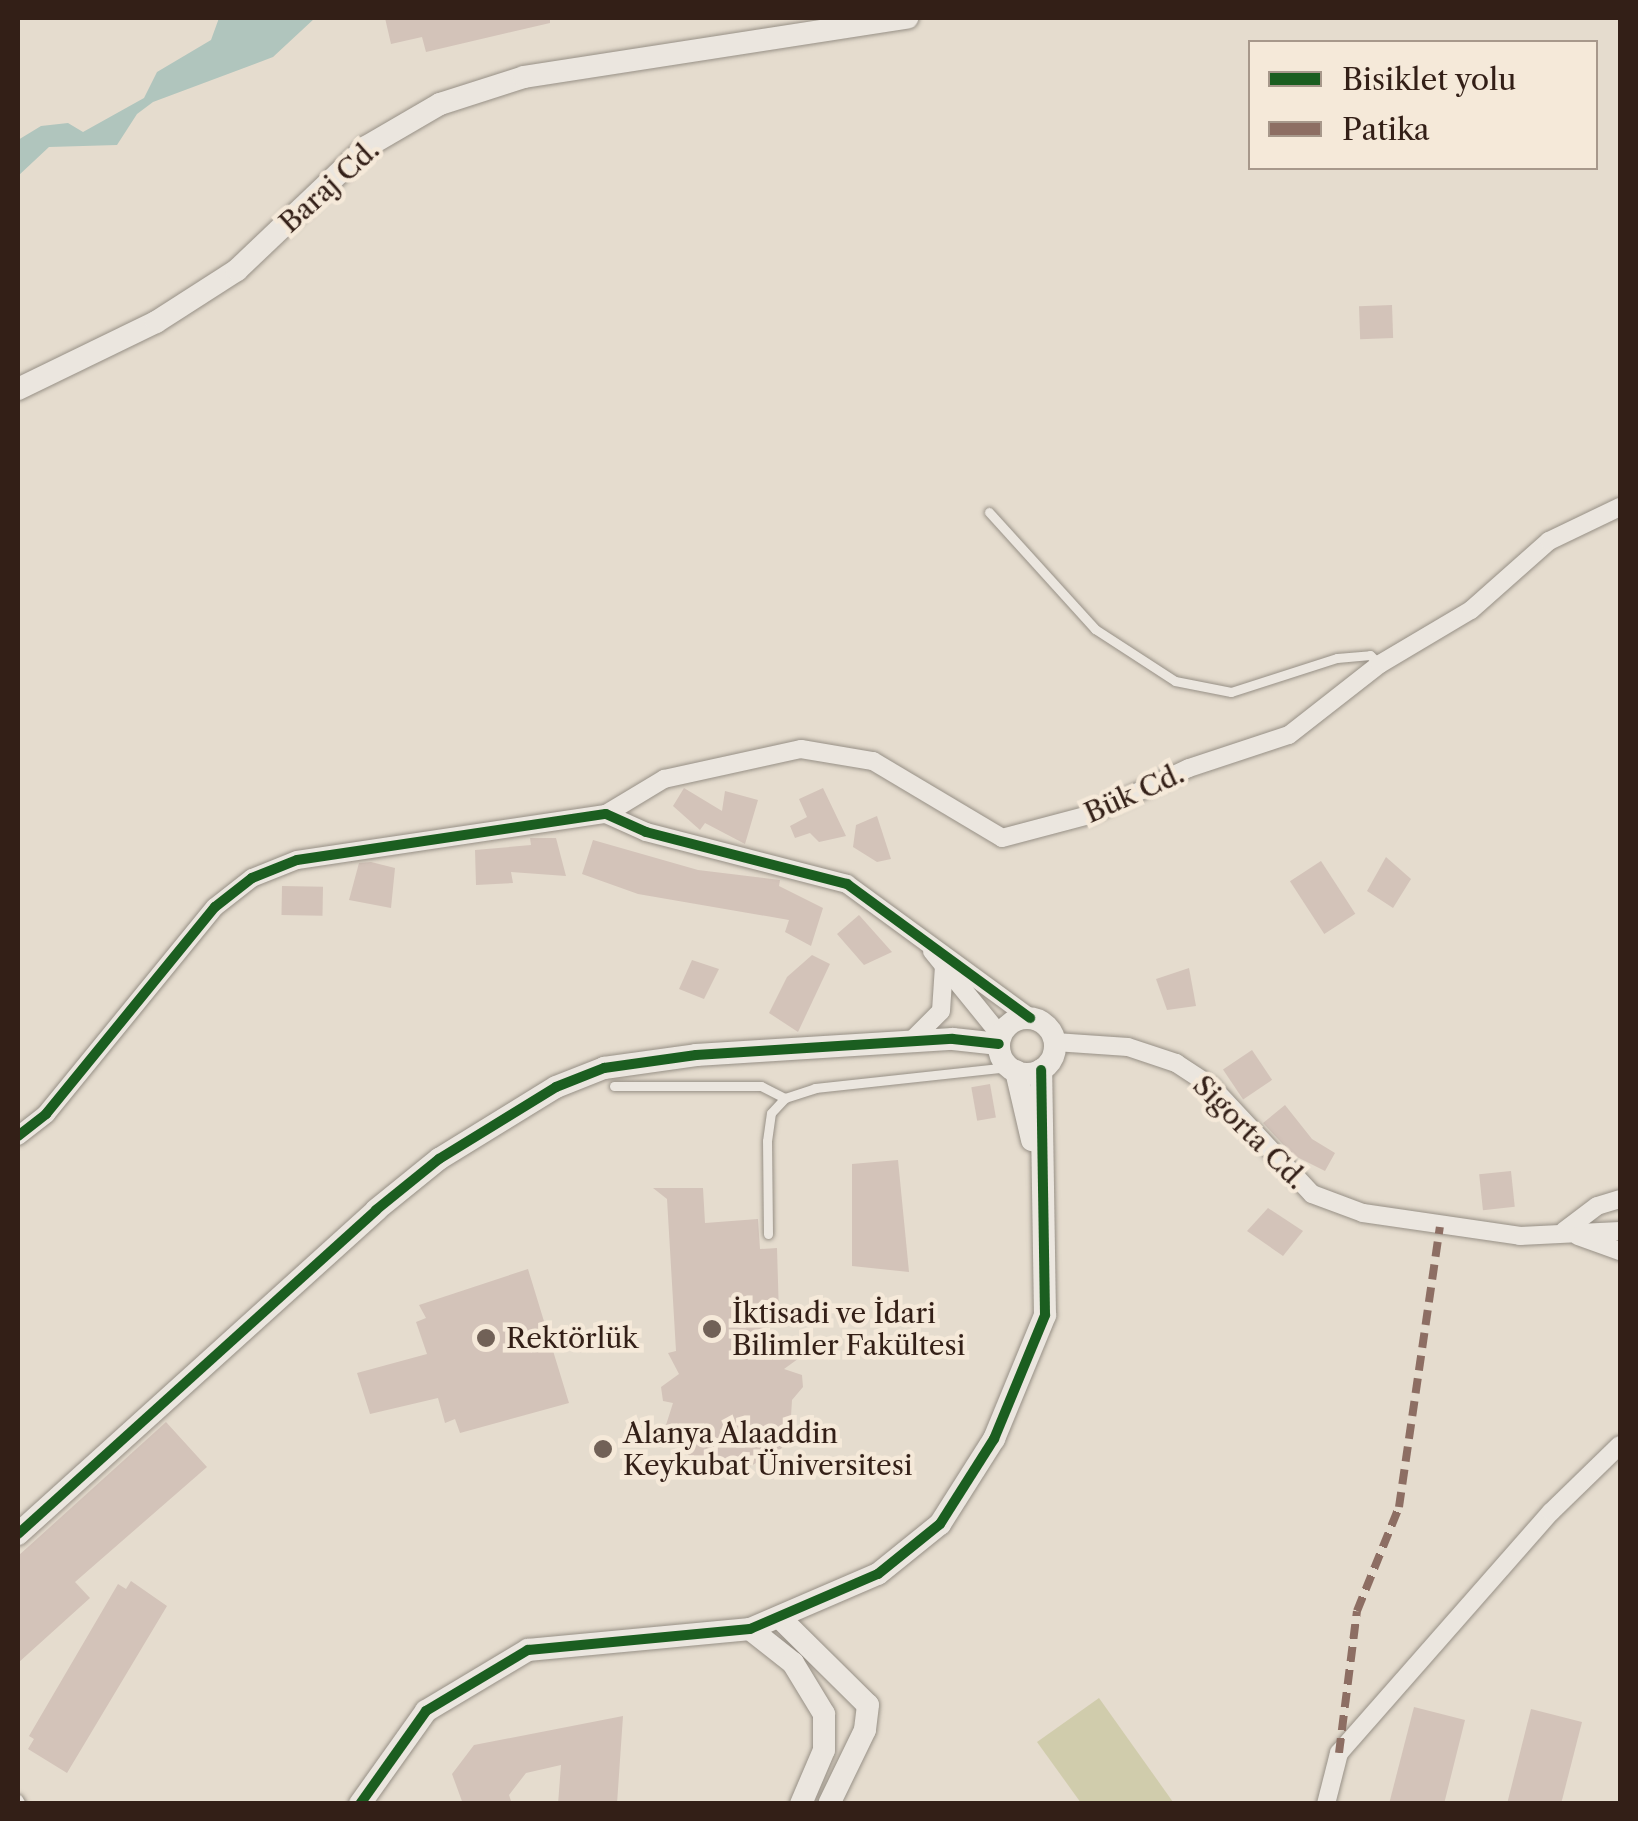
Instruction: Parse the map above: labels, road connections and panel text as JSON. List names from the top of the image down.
{
  "streets": {
    "street": ["Baraj Cd.", "Bük Cd.", "Sigorta Cd."]
  },
  "places": ["İktisadi ve İdari Bilimler Fakültesi", "Rektörlük", "Alanya Alaaddin Keykubat Üniversitesi"],
  "legend": ["Bisiklet yolu", "Patika"]
}
